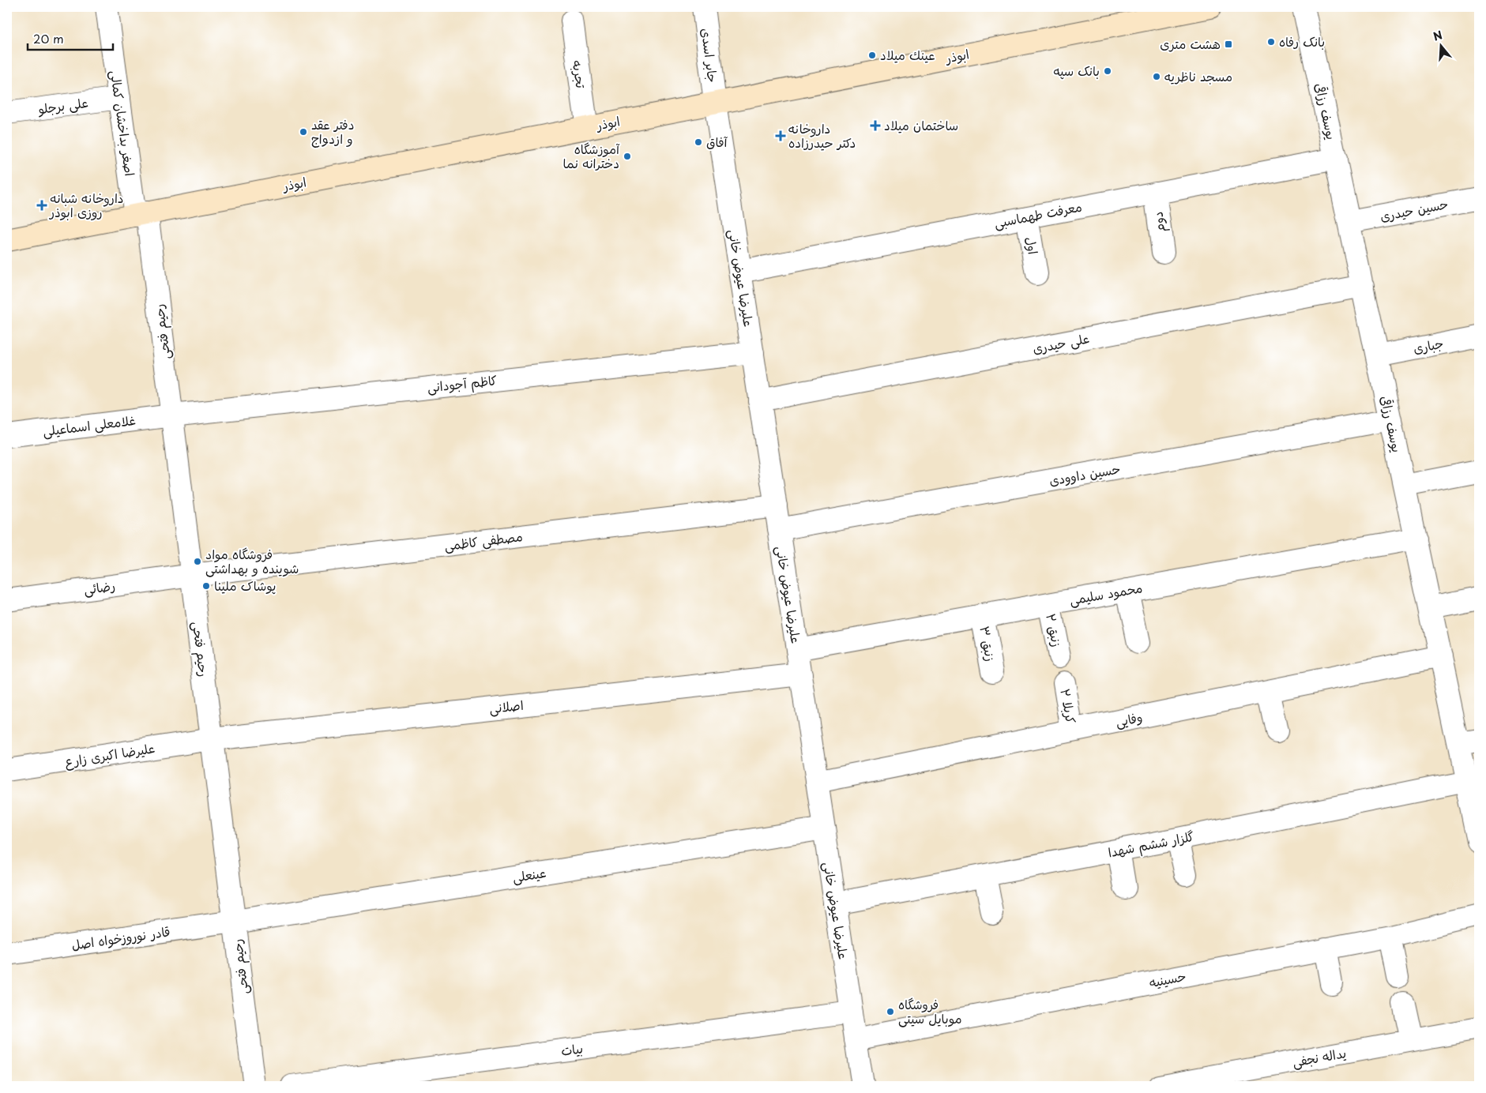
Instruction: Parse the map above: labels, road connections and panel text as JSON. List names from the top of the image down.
{
  "streets": {
    "main road": ["ابوذر"],
    "street": [
      "جابر اسدی",
      "تجربه",
      "علی برجلو",
      "یوسف رزاقی",
      "اصغر بداخشان کمالی",
      "حسین حیدری",
      "معرفت طهماسبی",
      "دوم",
      "اول",
      "علیرضا عیوض خانی",
      "رحیم فتحی",
      "علی حیدری",
      "جباری",
      "کاظم آجودانی",
      "غلامعلی اسماعیلی",
      "حسین داوودی",
      "مصطفی کاظمی",
      "رضائی",
      "محمود سلیمی",
      "زنبق ۲",
      "زنبق ۳",
      "کربلا ۲",
      "اصلانی",
      "وفایی",
      "علیرضا اکبری زارع",
      "گلزار ششم شهدا",
      "عینعلی",
      "قادر نوروزخواه اصل",
      "حسینیه",
      "بیات",
      "یداله نجفی"
    ]
  },
  "crossings": [
    ["جابر اسدی", "ابوذر"],
    ["جابر اسدی", "علیرضا عیوض خانی"],
    ["ابوذر", "تجربه"],
    ["ابوذر", "اصغر بداخشان کمالی"],
    ["ابوذر", "علیرضا عیوض خانی"],
    ["ابوذر", "رحیم فتحی"],
    ["علی برجلو", "اصغر بداخشان کمالی"],
    ["یوسف رزاقی", "حسین حیدری"],
    ["یوسف رزاقی", "معرفت طهماسبی"],
    ["یوسف رزاقی", "علی حیدری"],
    ["یوسف رزاقی", "جباری"],
    ["یوسف رزاقی", "حسین داوودی"],
    ["یوسف رزاقی", "محمود سلیمی"],
    ["یوسف رزاقی", "وفایی"],
    ["یوسف رزاقی", "گلزار ششم شهدا"],
    ["اصغر بداخشان کمالی", "رحیم فتحی"],
    ["معرفت طهماسبی", "دوم"],
    ["معرفت طهماسبی", "اول"],
    ["معرفت طهماسبی", "علیرضا عیوض خانی"],
    ["علیرضا عیوض خانی", "علی حیدری"],
    ["علیرضا عیوض خانی", "کاظم آجودانی"],
    ["علیرضا عیوض خانی", "حسین داوودی"],
    ["علیرضا عیوض خانی", "مصطفی کاظمی"],
    ["علیرضا عیوض خانی", "محمود سلیمی"],
    ["علیرضا عیوض خانی", "اصلانی"],
    ["علیرضا عیوض خانی", "وفایی"],
    ["علیرضا عیوض خانی", "گلزار ششم شهدا"],
    ["علیرضا عیوض خانی", "عینعلی"],
    ["علیرضا عیوض خانی", "حسینیه"],
    ["علیرضا عیوض خانی", "بیات"],
    ["رحیم فتحی", "کاظم آجودانی"],
    ["رحیم فتحی", "غلامعلی اسماعیلی"],
    ["رحیم فتحی", "مصطفی کاظمی"],
    ["رحیم فتحی", "رضائی"],
    ["رحیم فتحی", "اصلانی"],
    ["رحیم فتحی", "علیرضا اکبری زارع"],
    ["رحیم فتحی", "عینعلی"],
    ["رحیم فتحی", "قادر نوروزخواه اصل"],
    ["کاظم آجودانی", "غلامعلی اسماعیلی"],
    ["مصطفی کاظمی", "رضائی"],
    ["محمود سلیمی", "زنبق ۲"],
    ["محمود سلیمی", "زنبق ۳"],
    ["کربلا ۲", "وفایی"],
    ["اصلانی", "علیرضا اکبری زارع"],
    ["عینعلی", "قادر نوروزخواه اصل"]
  ],
  "places": {
    "other": [
      "بانک رفاه",
      "عينك ميلاد",
      "بانک سپه",
      "مسجد ناظریه",
      "دفتر عقد و ازدواج",
      "آفاق",
      "آموزشگاه دخترانه نما",
      "فروشگاه مواد شوینده و بهداشتی",
      "پوشاک ملینا",
      "فروشگاه موبایل سیتی"
    ],
    "transit": ["هشت متری"],
    "health": ["ساختمان میلاد", "داروخانه دکتر حیدرزاده", "داروخانه شبانه روزی ابوذر"]
  },
  "scale_bar": "20 m",
  "north": "top"
}
